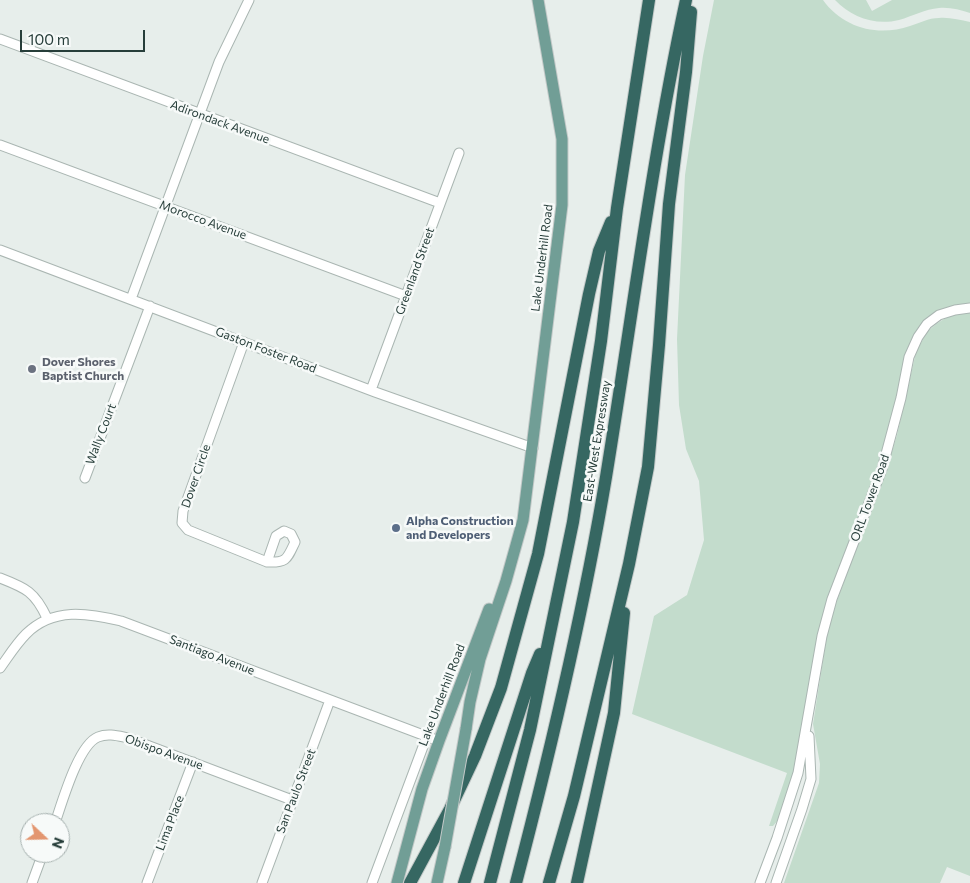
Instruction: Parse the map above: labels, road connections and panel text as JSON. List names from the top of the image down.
{
  "streets": {
    "highway": ["East-West Expressway"],
    "main road": ["Lake Underhill Road"],
    "street": [
      "Adirondack Avenue",
      "Morocco Avenue",
      "Greenland Street",
      "Gaston Foster Road",
      "Wally Court",
      "Dover Circle",
      "ORL Tower Road",
      "Santiago Avenue",
      "Obispo Avenue",
      "San Paulo Street",
      "Lima Place"
    ]
  },
  "crossings": [
    ["Adirondack Avenue", "Greenland Street"],
    ["Morocco Avenue", "Greenland Street"],
    ["Lake Underhill Road", "Gaston Foster Road"],
    ["Lake Underhill Road", "Santiago Avenue"],
    ["Greenland Street", "Gaston Foster Road"],
    ["Gaston Foster Road", "Wally Court"],
    ["Gaston Foster Road", "Dover Circle"],
    ["Santiago Avenue", "San Paulo Street"],
    ["Obispo Avenue", "San Paulo Street"],
    ["Obispo Avenue", "Lima Place"]
  ],
  "places": ["Dover Shores Baptist Church", "Alpha Construction and Developers"],
  "scale_bar": "100 m",
  "north": "right"
}
